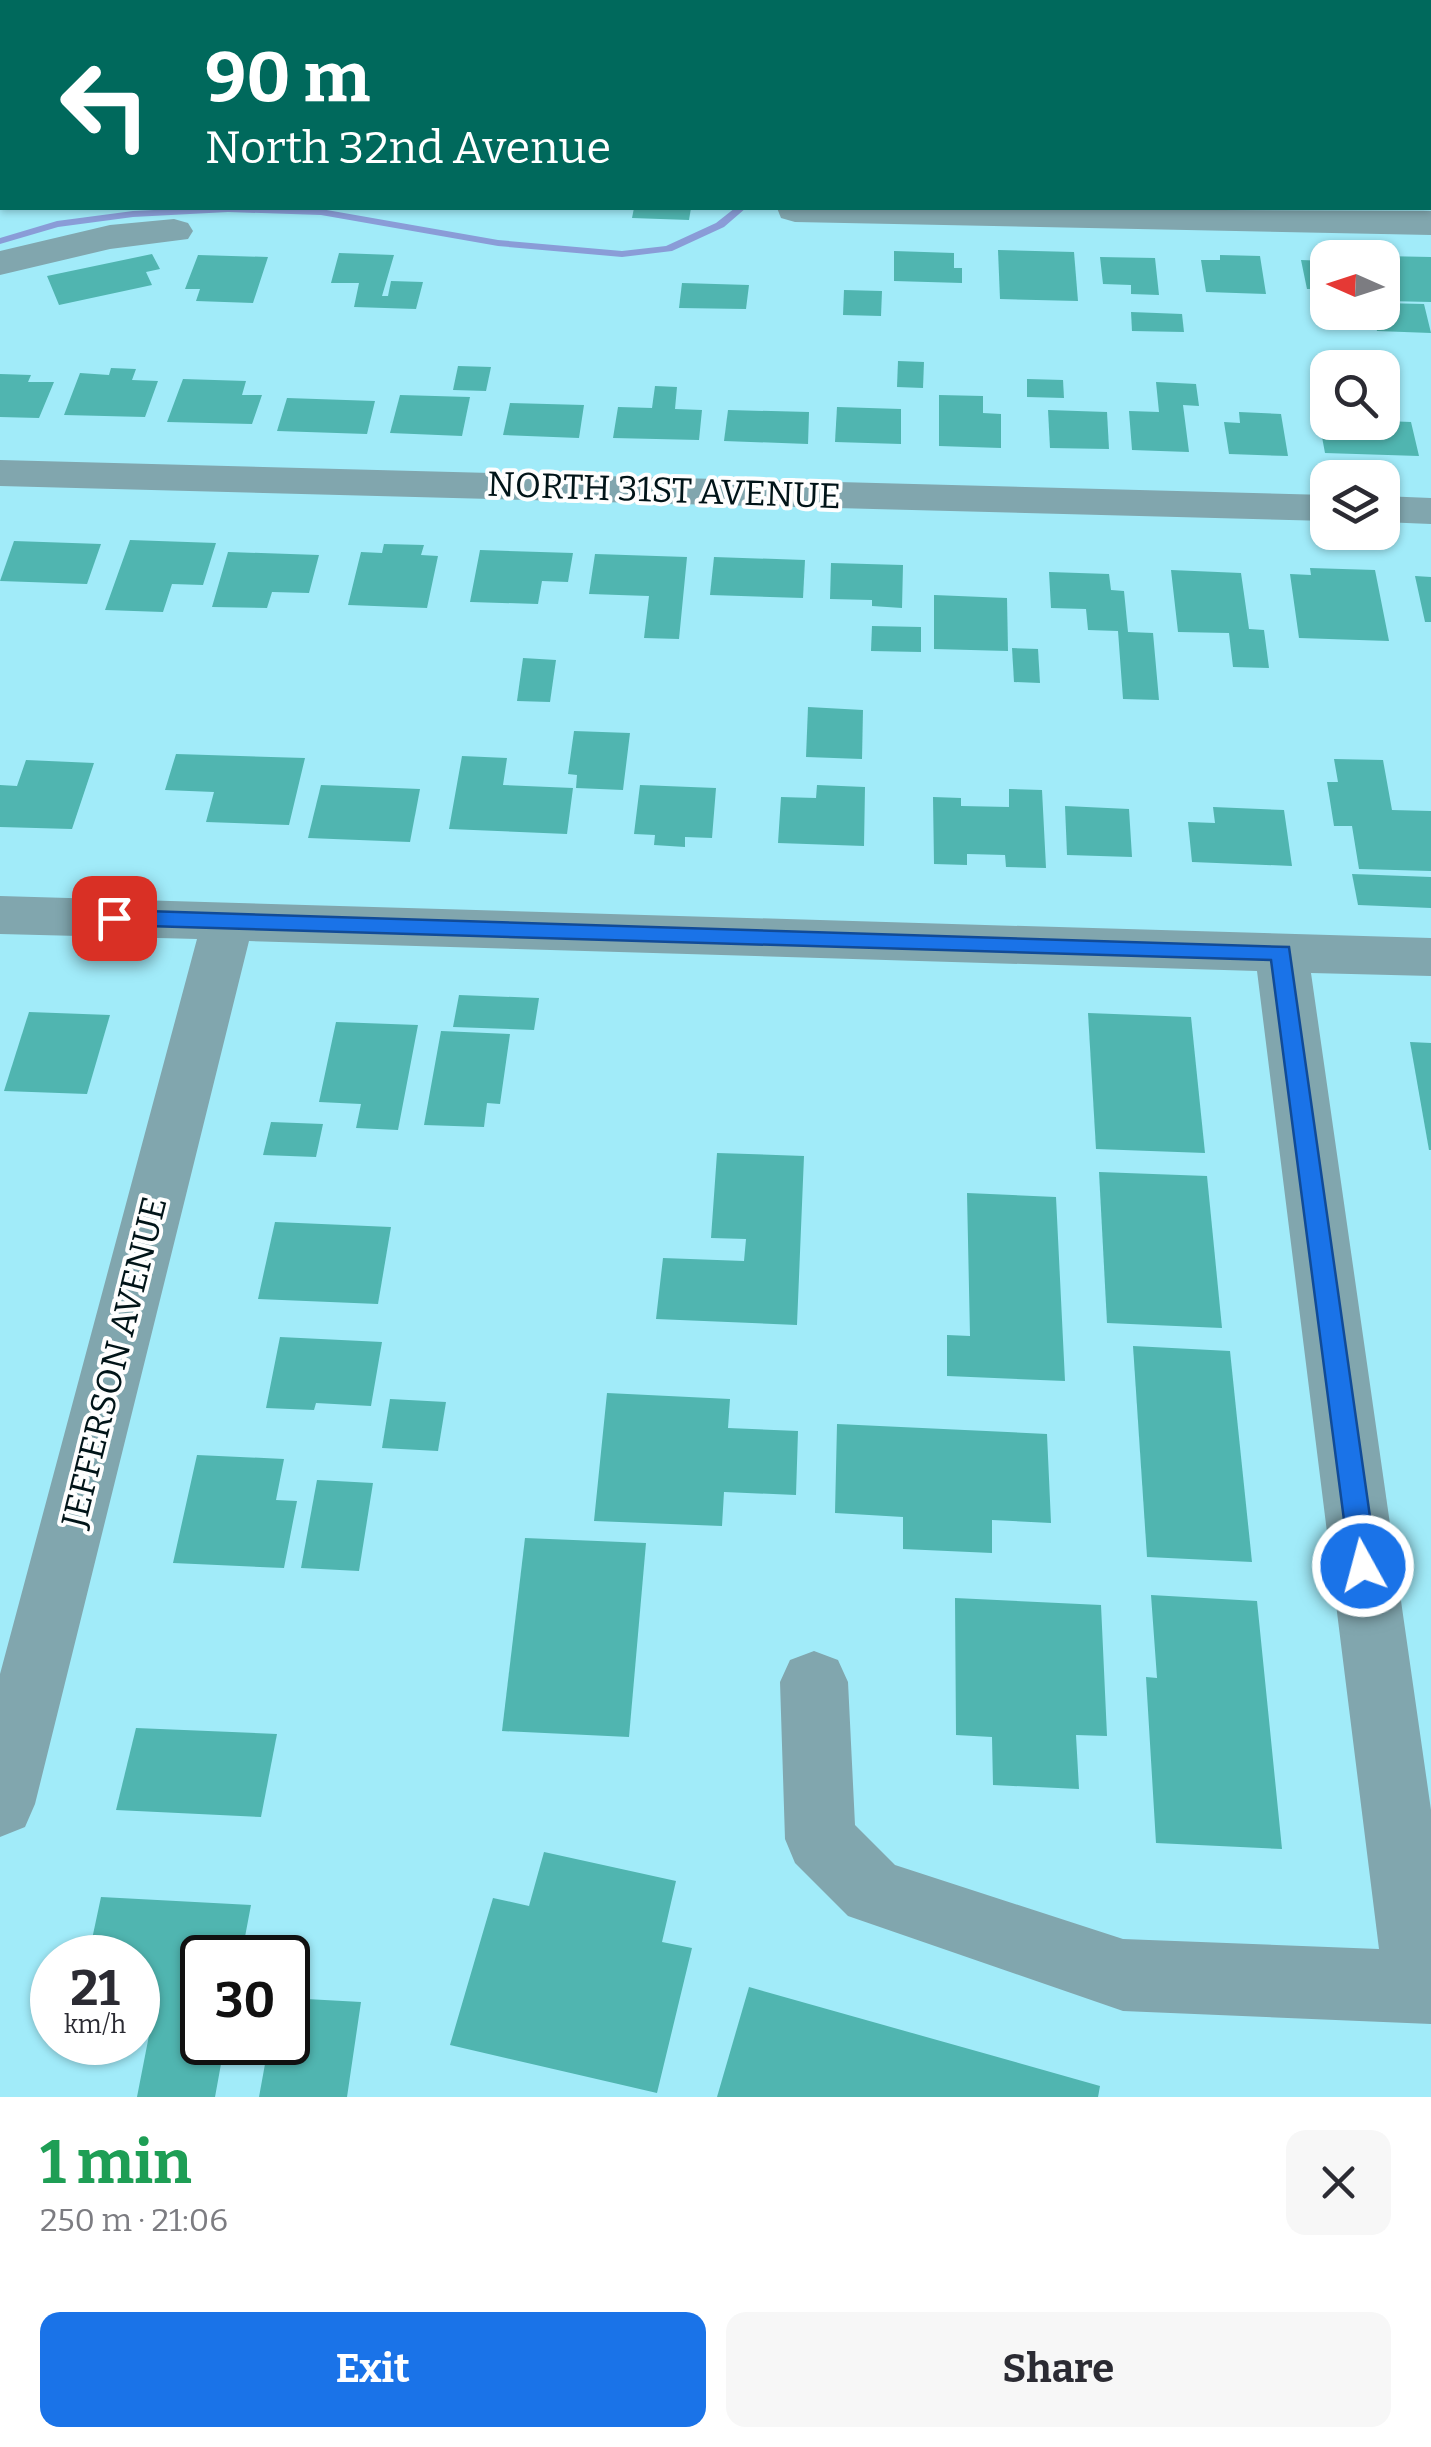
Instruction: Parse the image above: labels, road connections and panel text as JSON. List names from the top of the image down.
{
  "streets": {
    "street": ["NORTH 31ST AVENUE", "JEFFERSON AVENUE"]
  },
  "north": "left",
  "page": {
    "turn": ["90 m", "North 32nd Avenue"],
    "speed": "21 km/h",
    "limit": "30",
    "heading": ["1 min", "250 m · 21:06"],
    "buttons": ["Exit", "Share"]
  }
}
